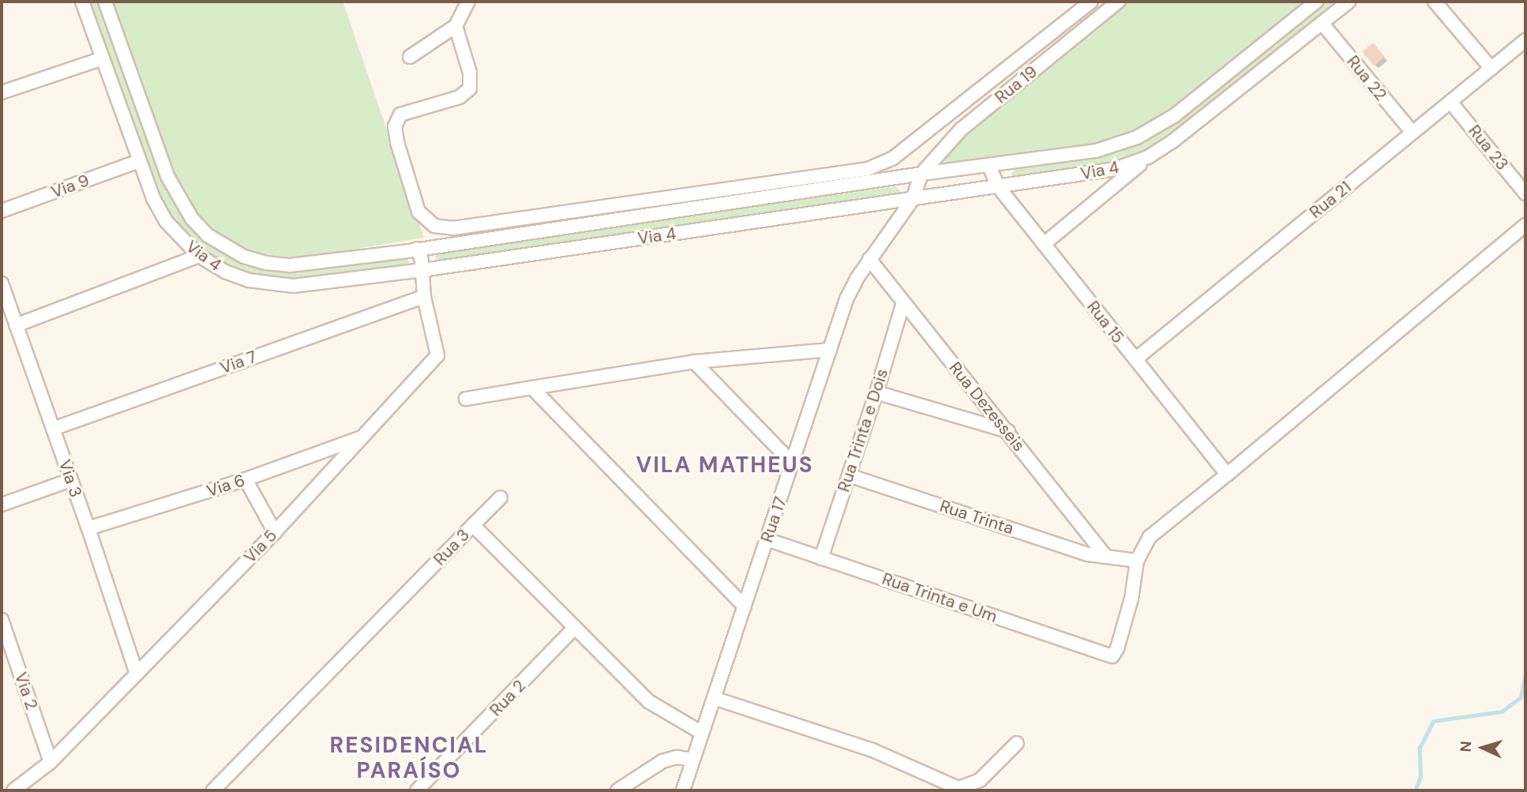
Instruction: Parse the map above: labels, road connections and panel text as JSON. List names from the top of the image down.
{
  "streets": {
    "street": [
      "Rua 22",
      "Rua 19",
      "Rua 23",
      "Via 4",
      "Via 9",
      "Rua 21",
      "Rua 15",
      "Via 7",
      "Rua Dezesseis",
      "Rua Trinta e Dois",
      "Via 3",
      "Via 6",
      "Rua Trinta",
      "Rua 17",
      "Via 5",
      "Rua 3",
      "Rua Trinta e Um",
      "Via 2",
      "Rua 2"
    ]
  },
  "crossings": [
    ["Rua 22", "Via 4"],
    ["Rua 22", "Rua 21"],
    ["Rua 19", "Via 4"],
    ["Rua 19", "Rua 17"],
    ["Rua 23", "Rua 21"],
    ["Via 4", "Via 9"],
    ["Via 4", "Rua 15"],
    ["Via 4", "Rua 17"],
    ["Via 4", "Via 5"],
    ["Rua 21", "Rua 15"],
    ["Via 7", "Via 3"],
    ["Via 7", "Via 5"],
    ["Rua Dezesseis", "Rua Trinta e Dois"],
    ["Rua Dezesseis", "Rua Trinta"],
    ["Rua Dezesseis", "Rua 17"],
    ["Rua Trinta e Dois", "Rua Trinta"],
    ["Rua Trinta e Dois", "Rua Trinta e Um"],
    ["Via 3", "Via 6"],
    ["Via 3", "Via 5"],
    ["Via 6", "Via 5"],
    ["Rua 17", "Rua 3"],
    ["Rua 17", "Rua Trinta e Um"],
    ["Via 5", "Via 2"],
    ["Rua 3", "Rua 2"]
  ],
  "districts": ["VILA MATHEUS", "RESIDENCIAL PARAÍSO"],
  "north": "left"
}
